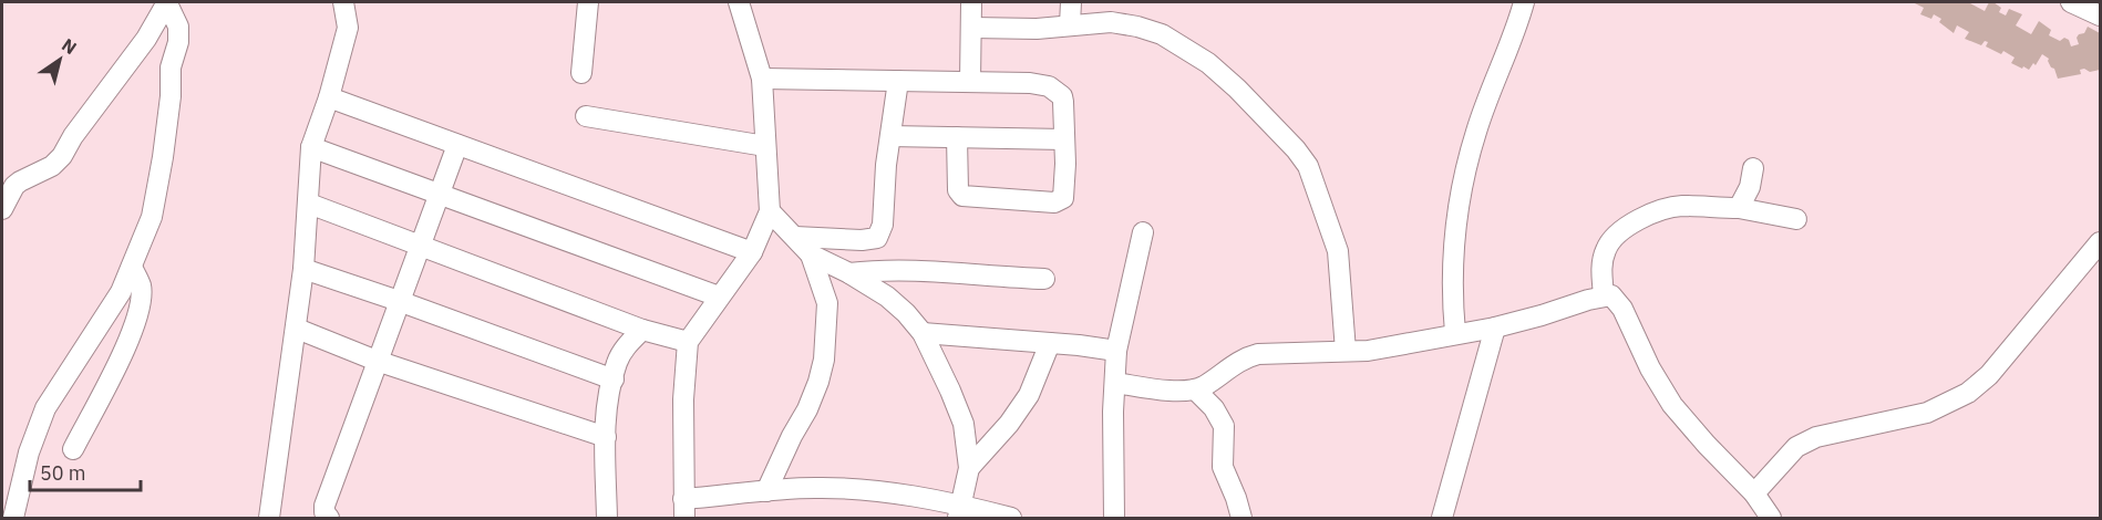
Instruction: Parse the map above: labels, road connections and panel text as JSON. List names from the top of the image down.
{
  "scale_bar": "50 m",
  "north": "top right"
}
